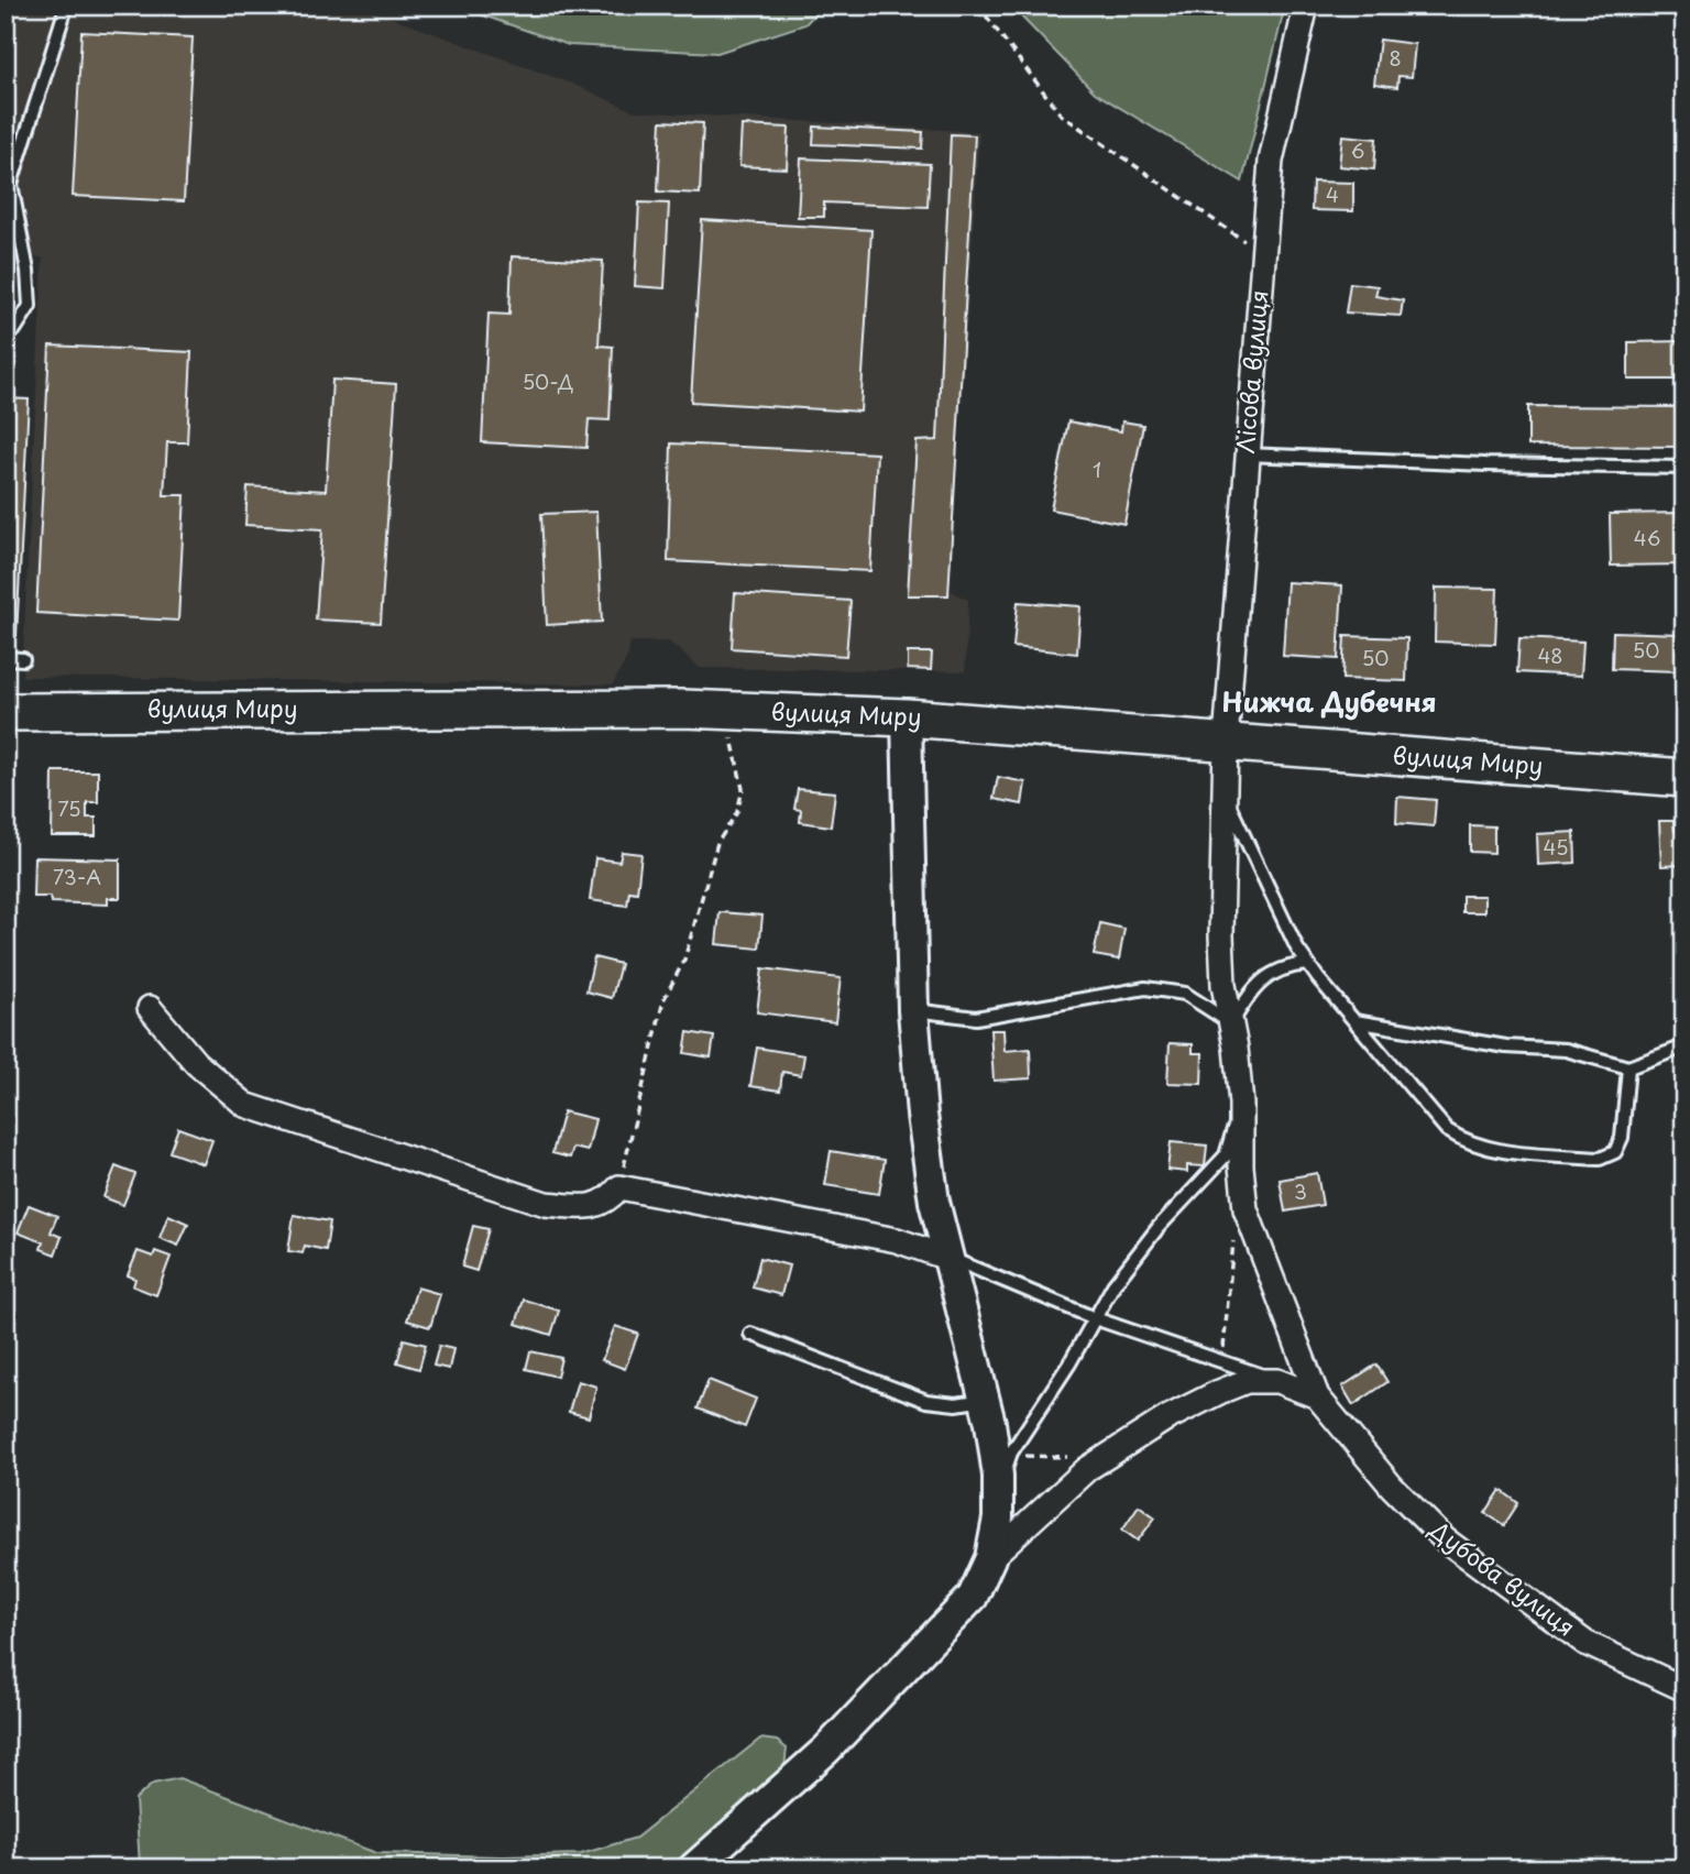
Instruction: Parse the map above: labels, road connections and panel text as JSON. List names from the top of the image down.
{
  "streets": {
    "main road": ["вулиця Миру"],
    "street": ["Лісова вулиця", "Дубова вулиця"]
  },
  "crossings": [
    ["Лісова вулиця", "вулиця Миру"],
    ["Лісова вулиця", "Дубова вулиця"]
  ],
  "districts": ["Нижча Дубечня"],
  "house_numbers": [
    "8",
    "6",
    "4",
    "50-Д",
    "1",
    "46",
    "50",
    "48",
    "50",
    "75",
    "45",
    "73-А",
    "3"
  ]
}
